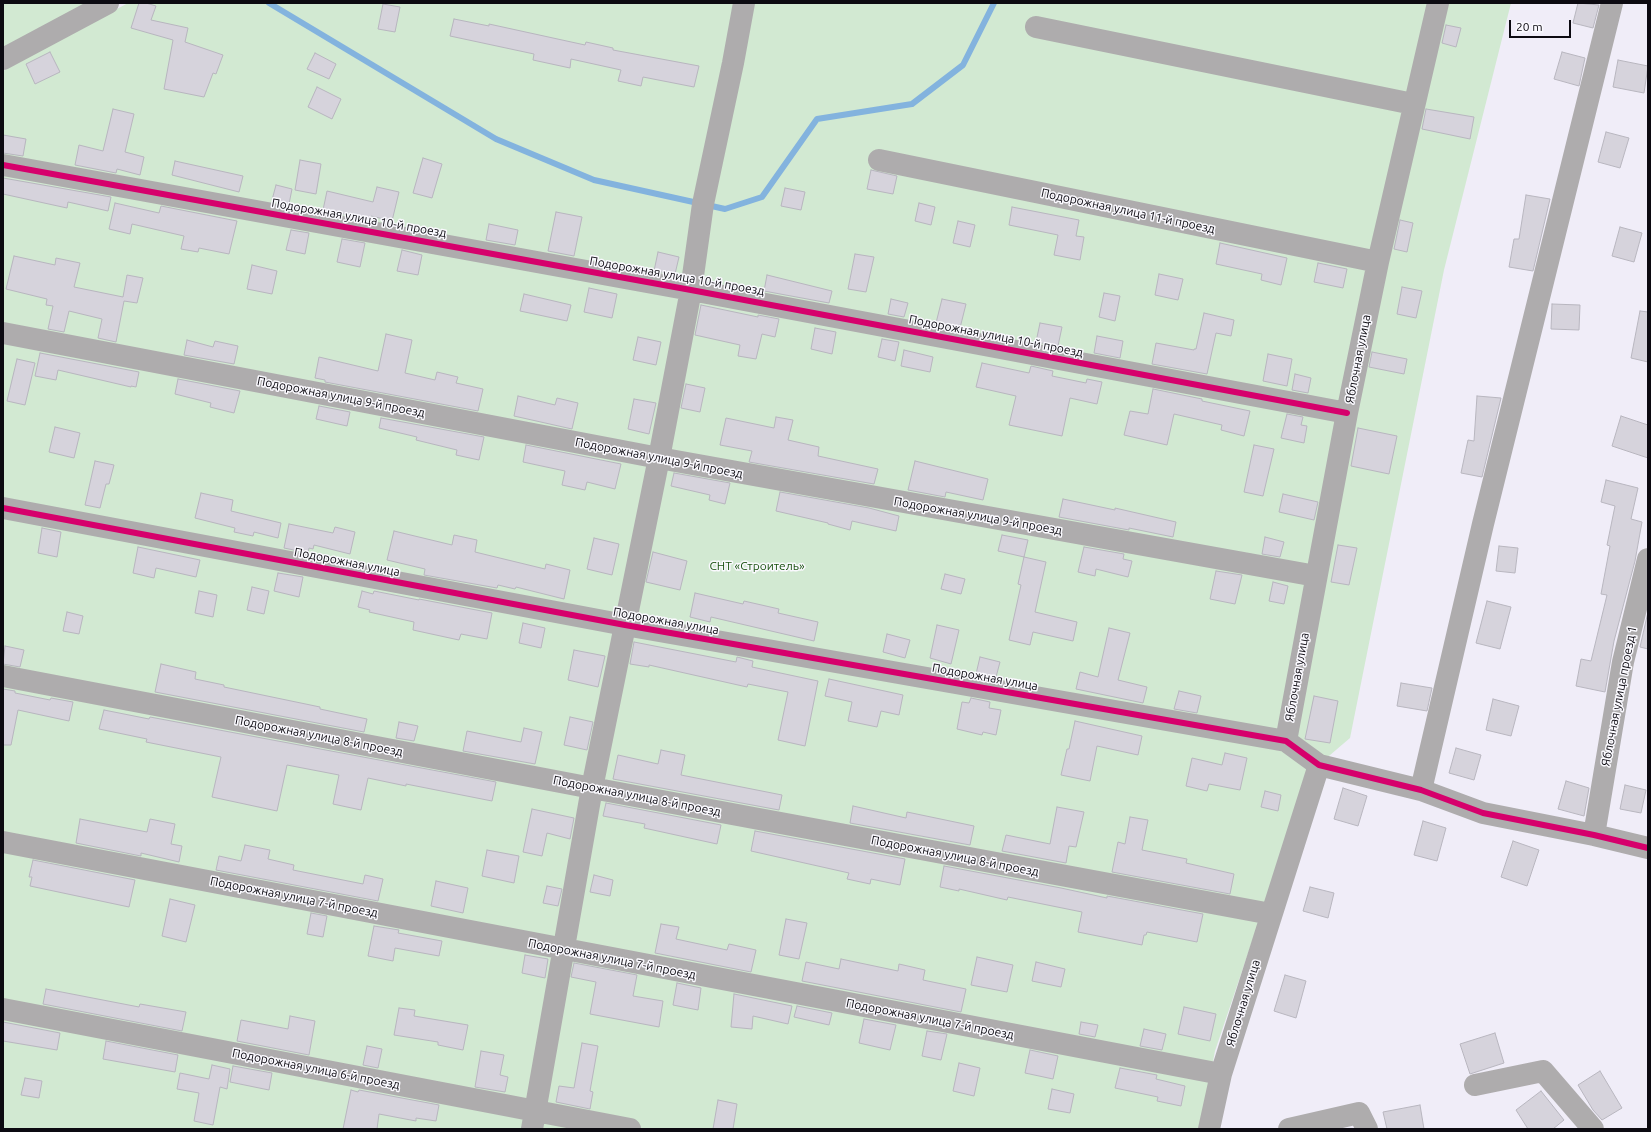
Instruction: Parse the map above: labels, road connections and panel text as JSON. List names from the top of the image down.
{
  "streets": {
    "street": [
      "Подорожная улица 11-й проезд",
      "Подорожная улица 10-й проезд",
      "Яблочная улица",
      "Подорожная улица 9-й проезд",
      "Подорожная улица",
      "Яблочная улица проезд 1",
      "Подорожная улица 8-й проезд",
      "Подорожная улица 7-й проезд",
      "Подорожная улица 6-й проезд"
    ]
  },
  "crossings": [
    ["Подорожная улица 11-й проезд", "Яблочная улица"],
    ["Подорожная улица 10-й проезд", "Яблочная улица"],
    ["Яблочная улица", "Подорожная улица 9-й проезд"],
    ["Яблочная улица", "Подорожная улица"],
    ["Яблочная улица", "Подорожная улица 8-й проезд"],
    ["Яблочная улица", "Подорожная улица 7-й проезд"]
  ],
  "parks": ["СНТ «Строитель»"],
  "scale_bar": "20 m"
}
